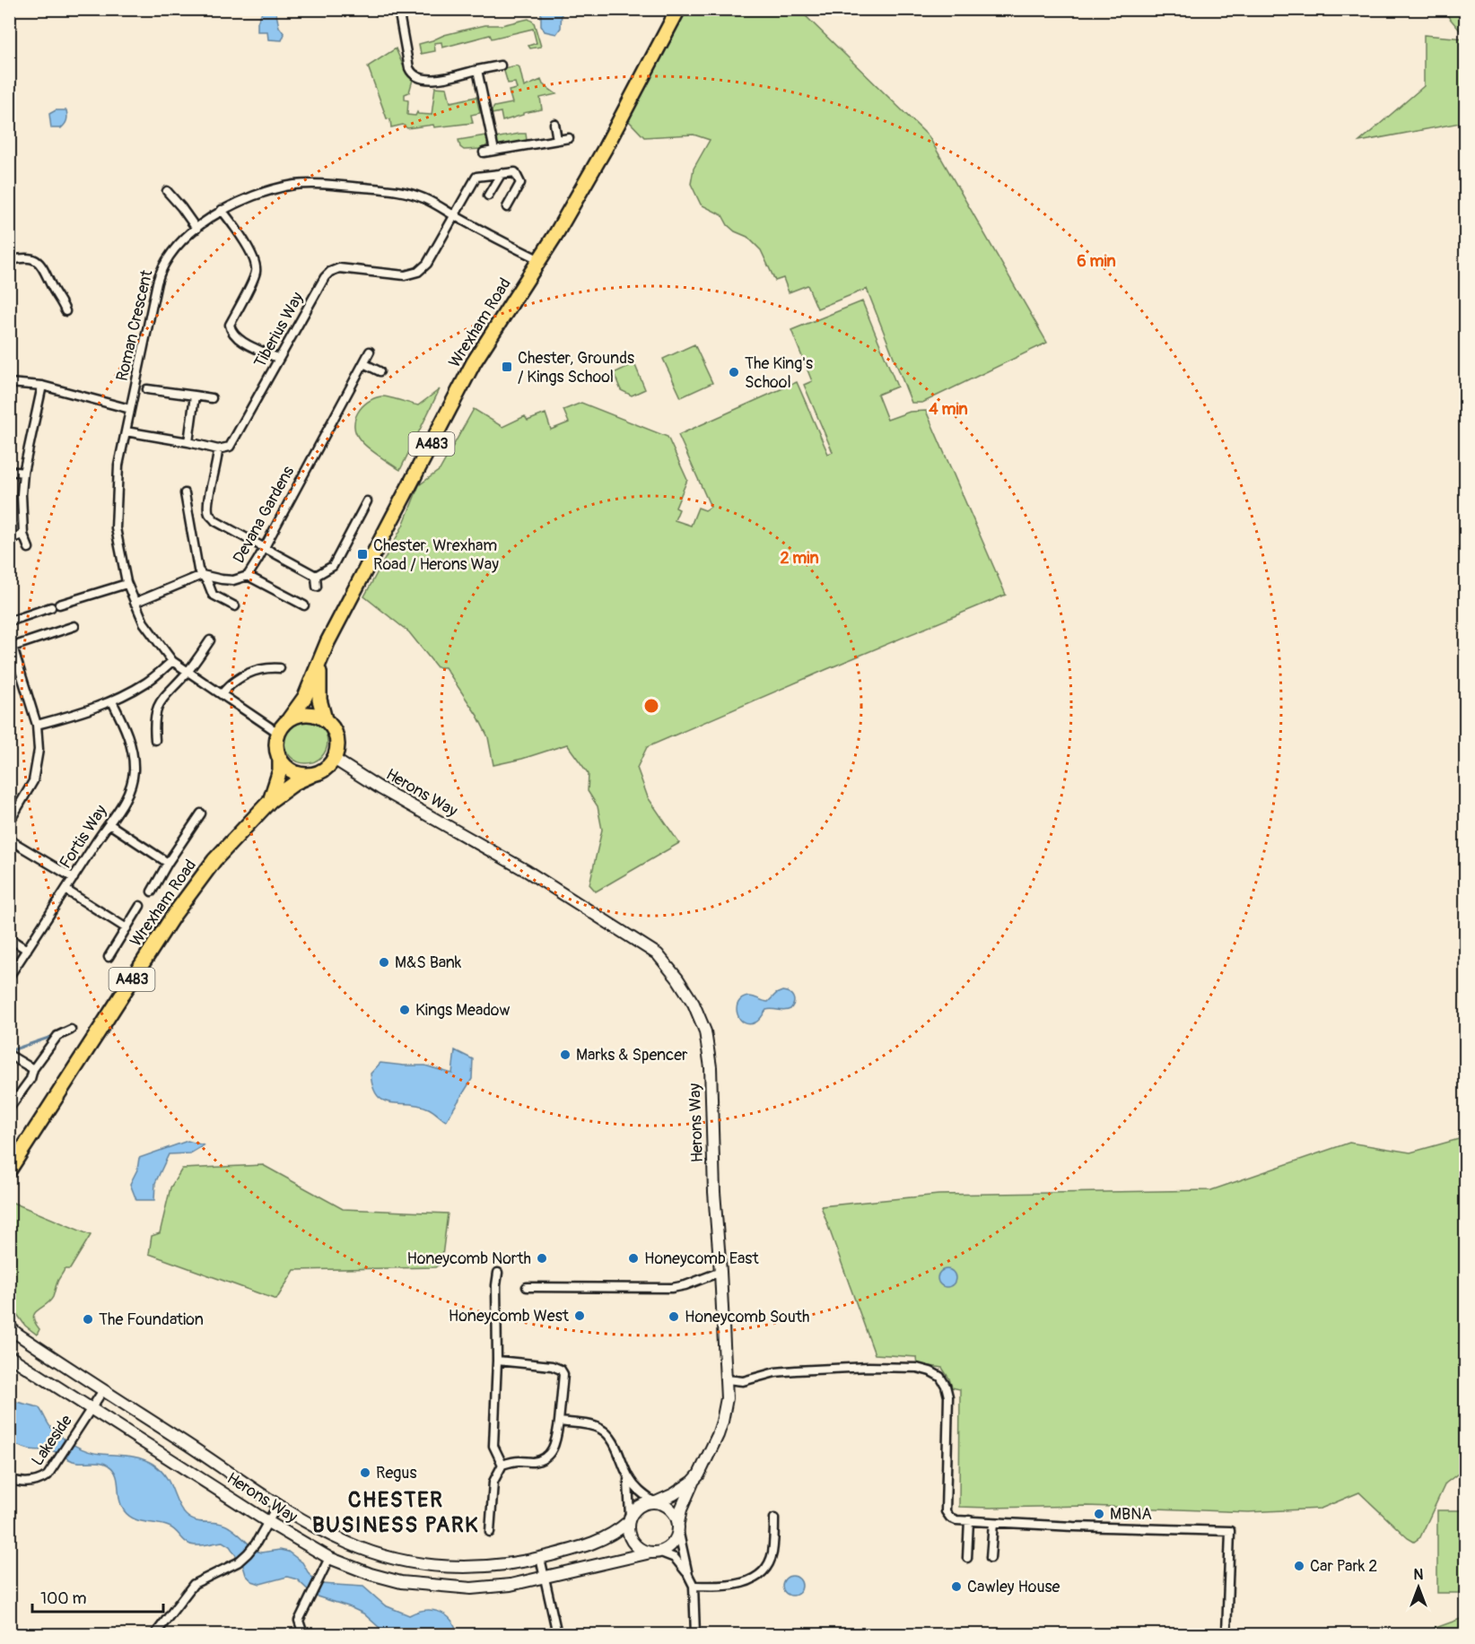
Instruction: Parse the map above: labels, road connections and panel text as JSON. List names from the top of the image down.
{
  "streets": {
    "highway": ["Wrexham Road", "A483"],
    "street": [
      "Roman Crescent",
      "Tiberius Way",
      "Devana Gardens",
      "Herons Way",
      "Fortis Way",
      "Lakeside"
    ]
  },
  "crossings": [
    ["Wrexham Road", "Roman Crescent"],
    ["Wrexham Road", "A483"],
    ["Wrexham Road", "Herons Way"],
    ["Roman Crescent", "Tiberius Way"],
    ["Roman Crescent", "A483"],
    ["Roman Crescent", "Herons Way"],
    ["A483", "Herons Way"],
    ["Herons Way", "Lakeside"]
  ],
  "districts": ["CHESTER BUSINESS PARK"],
  "places": {
    "transit": ["Chester, Grounds / Kings School", "Chester, Wrexham Road / Herons Way"],
    "other": [
      "The King's School",
      "M&S Bank",
      "Kings Meadow",
      "Marks & Spencer",
      "Honeycomb North",
      "Honeycomb East",
      "Honeycomb West",
      "Honeycomb South",
      "The Foundation",
      "Regus",
      "MBNA",
      "Car Park 2",
      "Cawley House"
    ]
  },
  "scale_bar": "100 m",
  "north": "top",
  "rings": ["6 min", "4 min", "2 min"]
}
